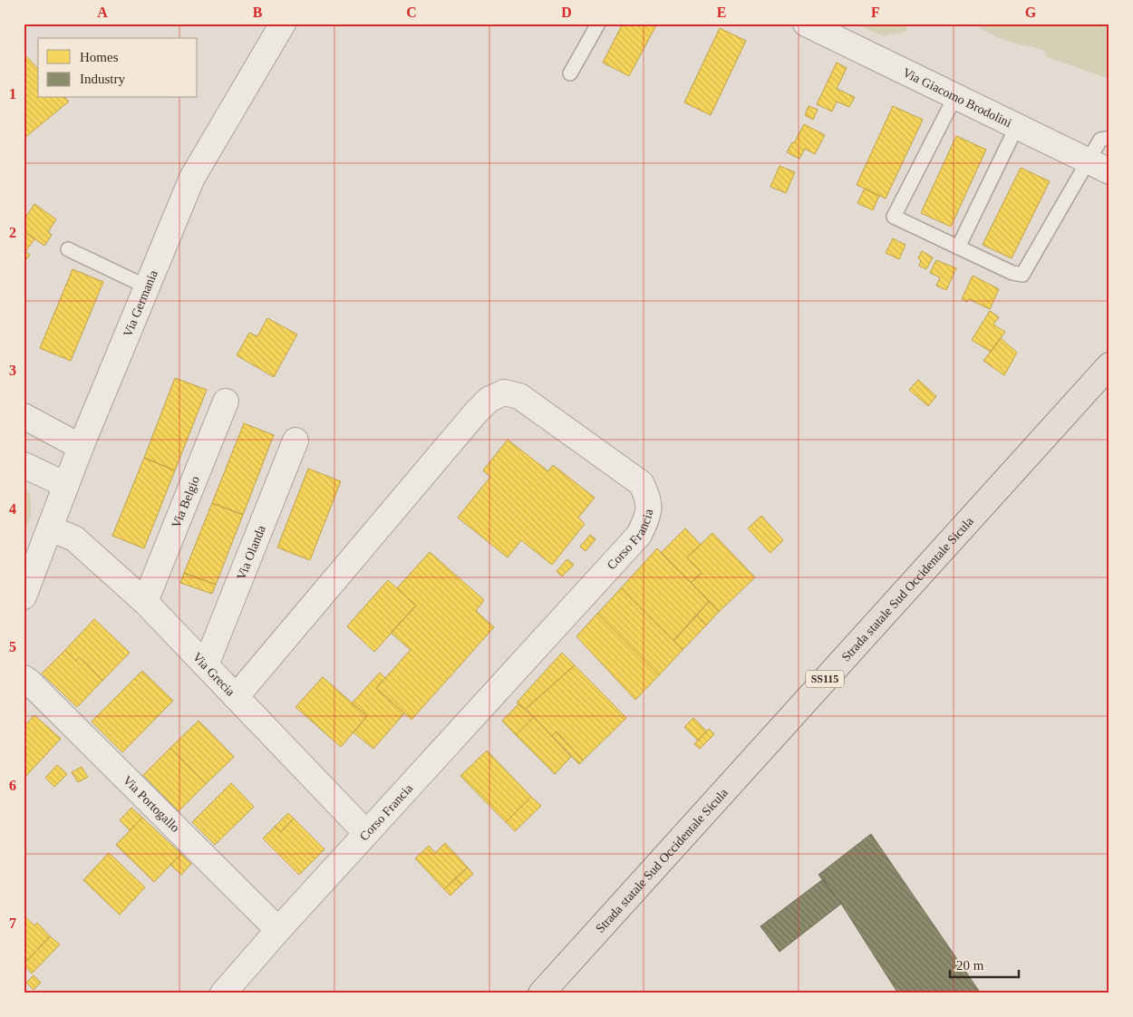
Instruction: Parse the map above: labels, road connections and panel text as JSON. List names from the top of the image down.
{
  "streets": {
    "main road": ["Strada statale Sud Occidentale Sicula", "SS115"],
    "street": [
      "Via Giacomo Brodolini",
      "Via Germania",
      "Via Belgio",
      "Corso Francia",
      "Via Olanda",
      "Via Grecia",
      "Via Portogallo"
    ]
  },
  "crossings": [
    ["Via Germania", "Via Grecia"],
    ["Via Belgio", "Via Grecia"],
    ["Corso Francia", "Via Grecia"],
    ["Corso Francia", "Via Portogallo"],
    ["Via Olanda", "Via Grecia"]
  ],
  "legend": ["Homes", "Industry"],
  "scale_bar": "20 m",
  "grid": {
    "columns": [
      "A",
      "B",
      "C",
      "D",
      "E",
      "F",
      "G"
    ],
    "rows": [
      "1",
      "2",
      "3",
      "4",
      "5",
      "6",
      "7"
    ]
  }
}
